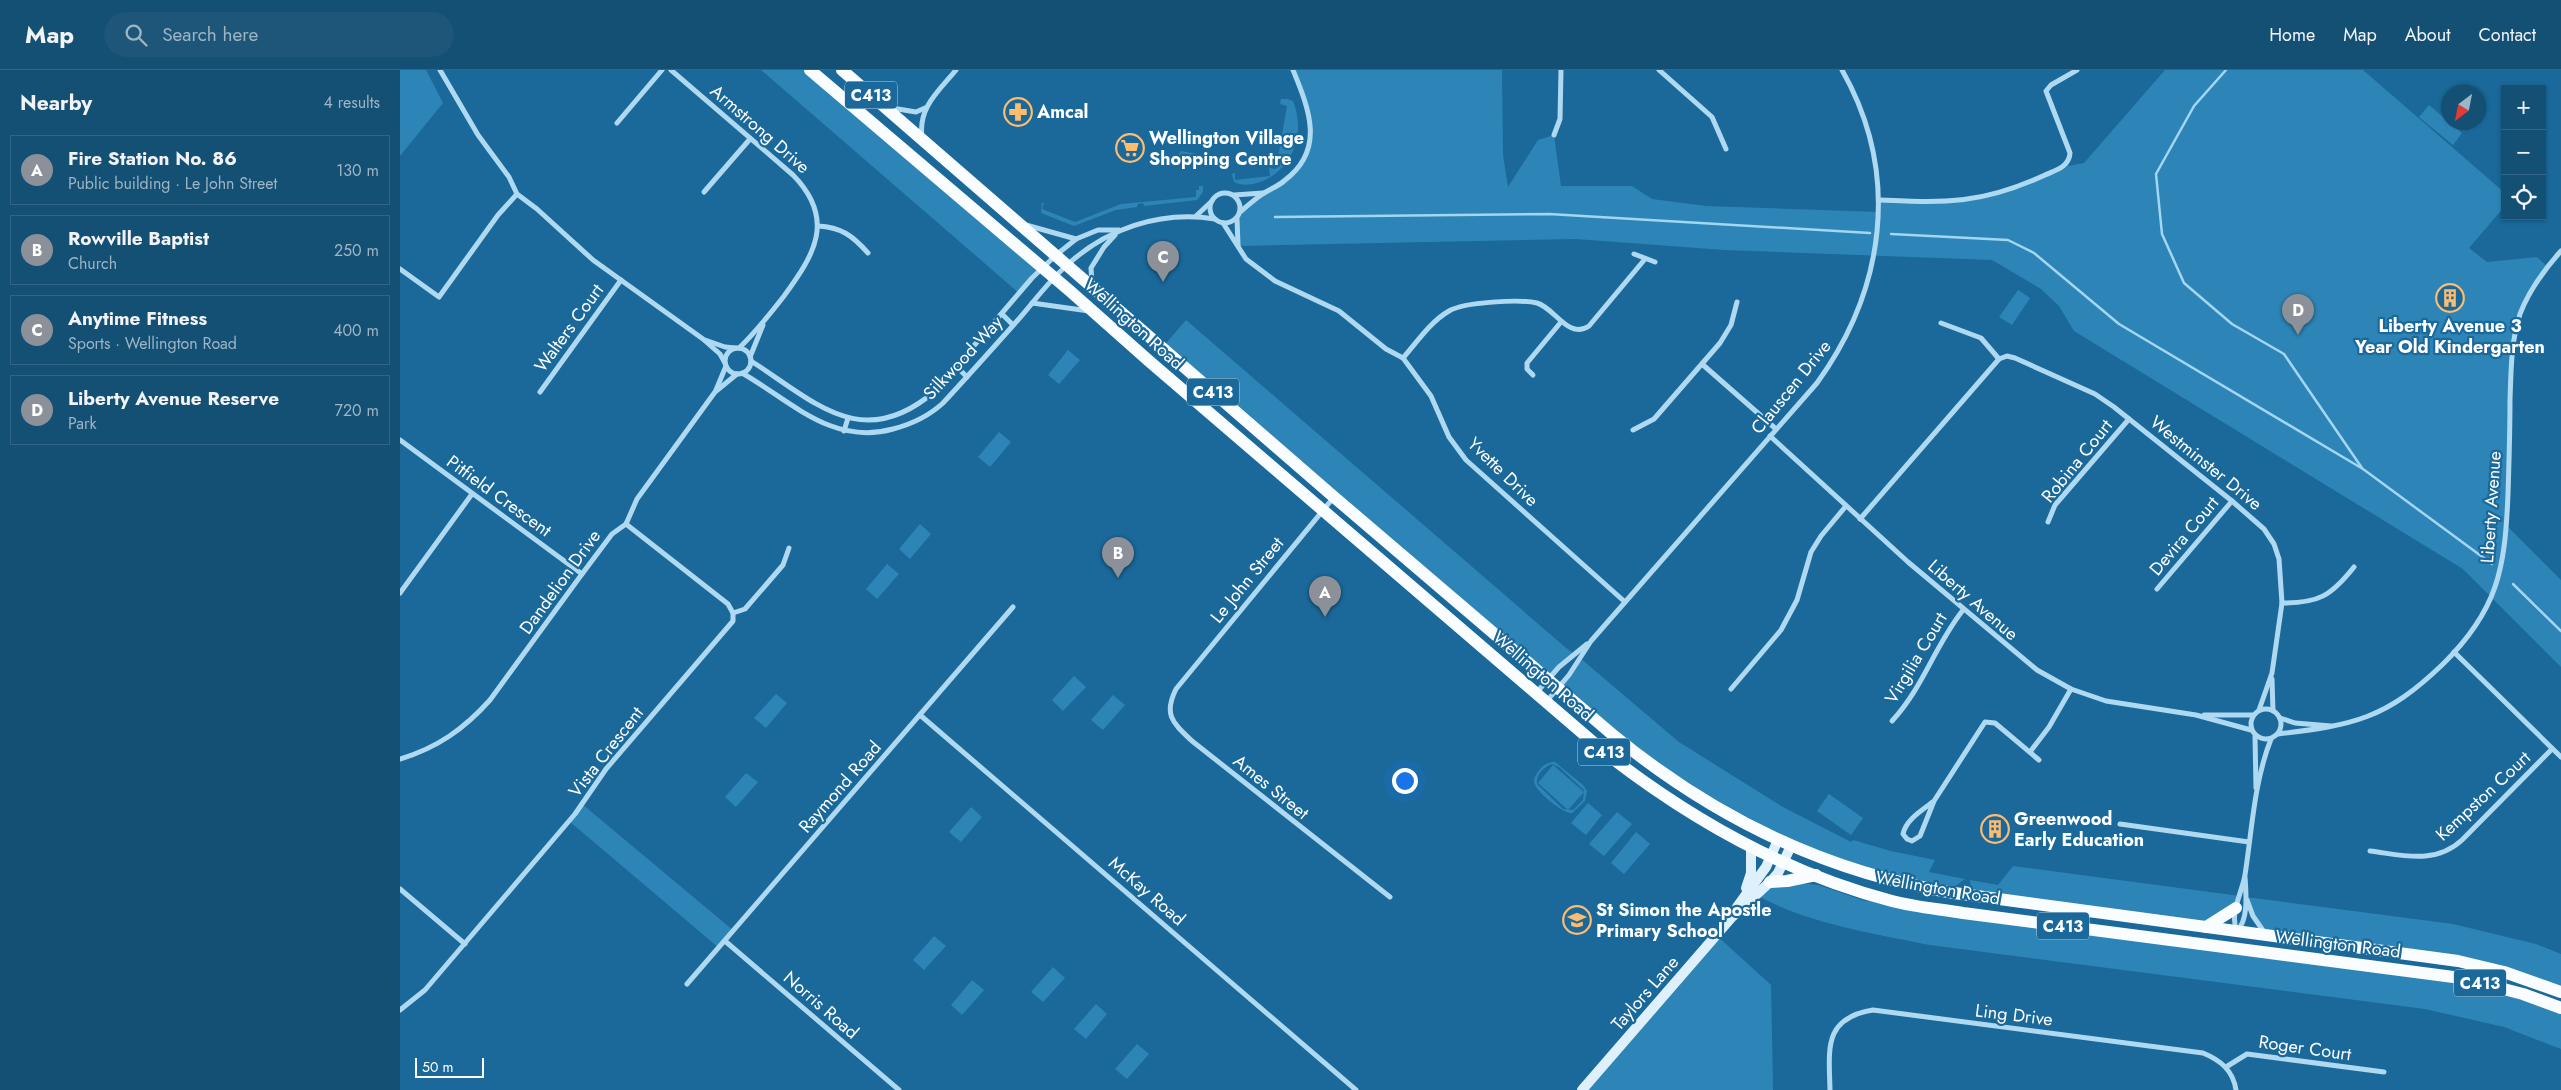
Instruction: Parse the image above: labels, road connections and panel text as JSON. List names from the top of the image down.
{
  "streets": {
    "main road": ["C413", "Wellington Road", "Taylors Lane"],
    "street": [
      "Armstrong Drive",
      "Walters Court",
      "Silkwood Way",
      "Clauscen Drive",
      "Robina Court",
      "Westminster Drive",
      "Yvette Drive",
      "Pitfield Crescent",
      "Liberty Avenue",
      "Devira Court",
      "Le John Street",
      "Dandelion Drive",
      "Virgilia Court",
      "Vista Crescent",
      "Raymond Road",
      "Ames Street",
      "Kempston Court",
      "McKay Road",
      "Norris Road",
      "Ling Drive",
      "Roger Court"
    ]
  },
  "crossings": [
    ["Armstrong Drive", "Silkwood Way"],
    ["Armstrong Drive", "Dandelion Drive"],
    ["Wellington Road", "Silkwood Way"],
    ["Wellington Road", "Clauscen Drive"],
    ["Wellington Road", "Le John Street"],
    ["Wellington Road", "Taylors Lane"],
    ["Silkwood Way", "Dandelion Drive"],
    ["Clauscen Drive", "Yvette Drive"],
    ["Clauscen Drive", "Liberty Avenue"],
    ["Robina Court", "Westminster Drive"],
    ["Westminster Drive", "Liberty Avenue"],
    ["Westminster Drive", "Devira Court"],
    ["Pitfield Crescent", "Dandelion Drive"],
    ["Liberty Avenue", "Virgilia Court"],
    ["Le John Street", "Ames Street"],
    ["Raymond Road", "McKay Road"],
    ["Raymond Road", "Norris Road"],
    ["Ling Drive", "Roger Court"]
  ],
  "places": {
    "pharmacy": ["Amcal"],
    "supermarket": ["Wellington Village Shopping Centre"],
    "building": ["Liberty Avenue 3 Year Old Kindergarten", "Greenwood Early Education"],
    "school or university": ["St Simon the Apostle Primary School"]
  },
  "scale_bar": "50 m",
  "north": "bottom left",
  "page": {
    "header": "Map",
    "search": "Search here",
    "nav": [
      "Home",
      "Map",
      "About",
      "Contact"
    ],
    "heading": ["Nearby", "4 results"],
    "map_buttons": ["+", "−"],
    "list": [
      {
        "mark": "A",
        "name": "Fire Station No. 86",
        "note": "Public building · Le John Street",
        "value": "130 m"
      },
      {
        "mark": "B",
        "name": "Rowville Baptist",
        "note": "Church",
        "value": "250 m"
      },
      {
        "mark": "C",
        "name": "Anytime Fitness",
        "note": "Sports · Wellington Road",
        "value": "400 m"
      },
      {
        "mark": "D",
        "name": "Liberty Avenue Reserve",
        "note": "Park",
        "value": "720 m"
      }
    ],
    "pins": [
      "C",
      "D",
      "B",
      "A"
    ],
    "scale": "50 m"
  }
}
